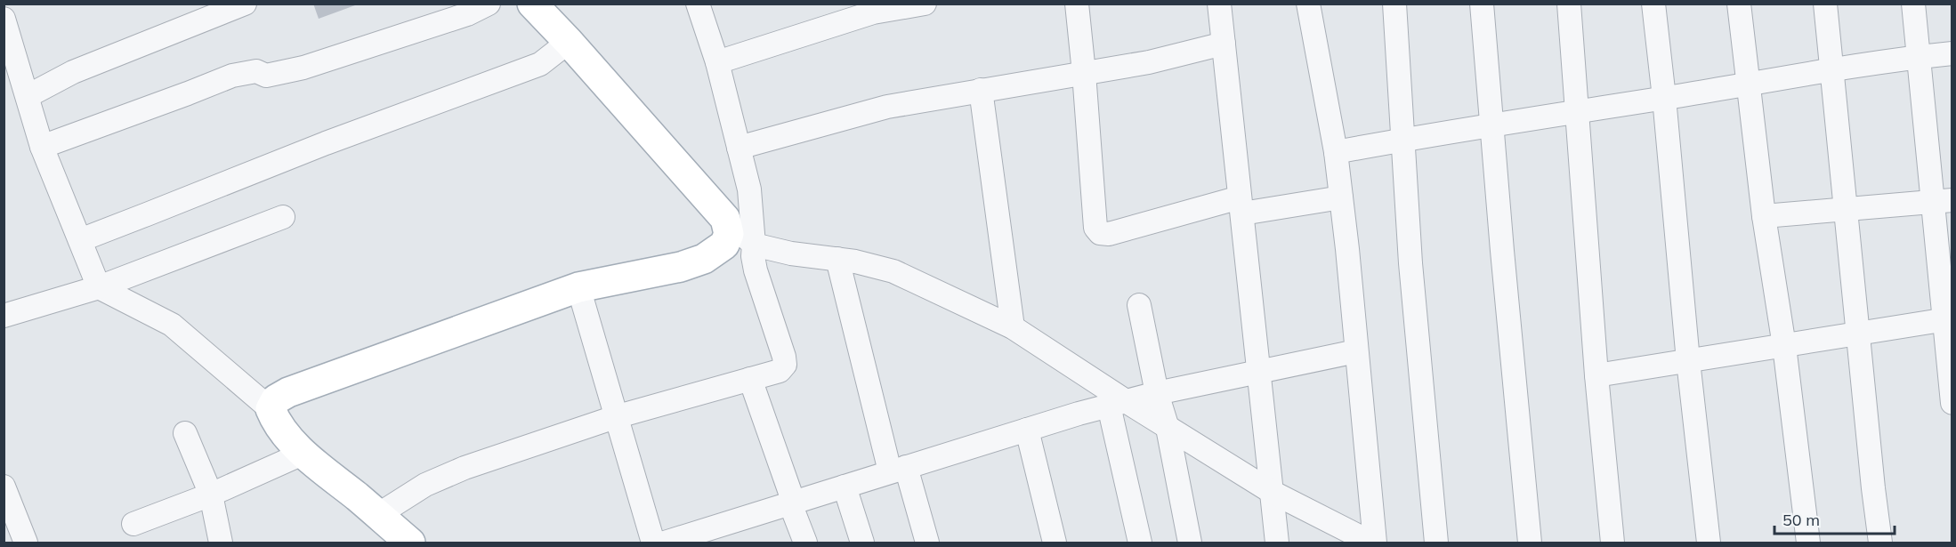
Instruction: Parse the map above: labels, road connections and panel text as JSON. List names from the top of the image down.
{
  "scale_bar": "50 m"
}
